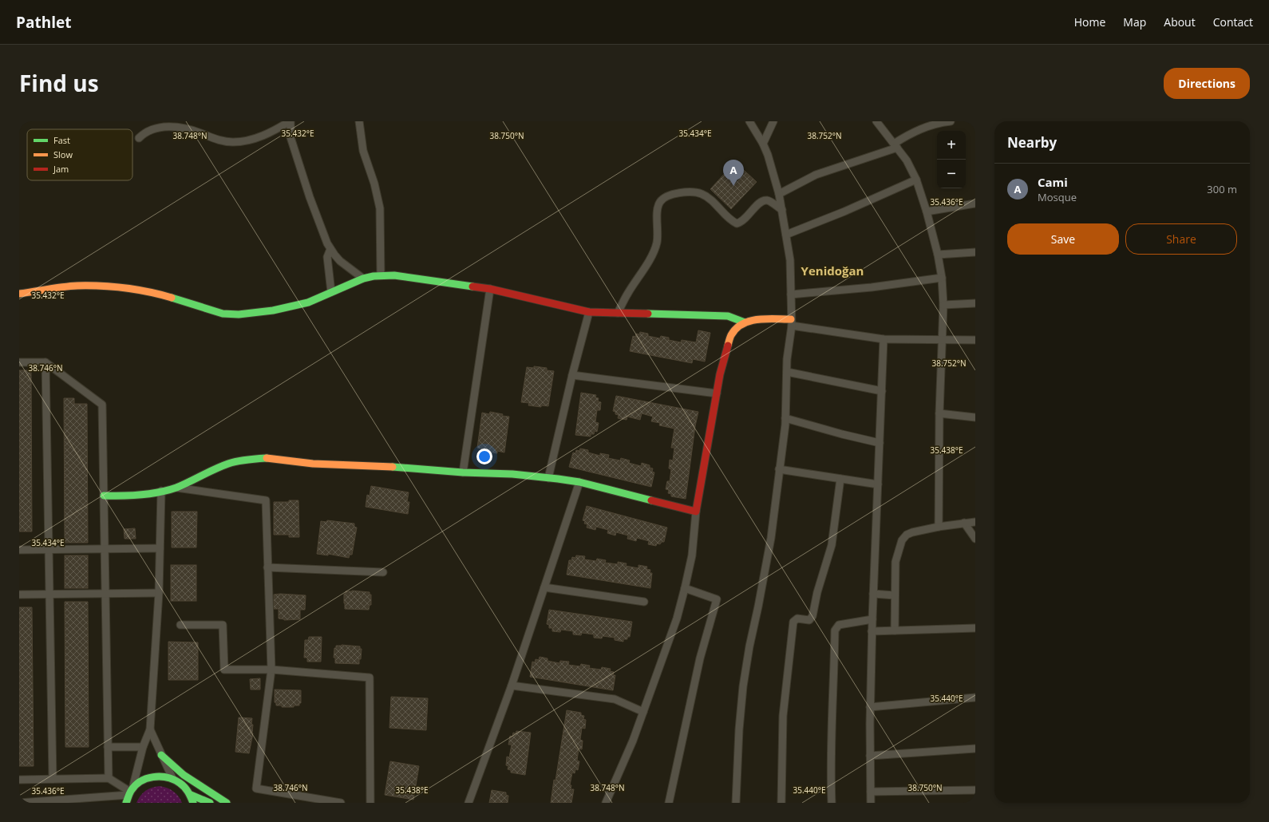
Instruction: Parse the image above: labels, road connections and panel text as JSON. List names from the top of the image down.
{
  "districts": ["Yenidoğan"],
  "legend": ["Fast", "Slow", "Jam"],
  "page": {
    "header": "Pathlet",
    "nav": [
      "Home",
      "Map",
      "About",
      "Contact"
    ],
    "title": "Find us",
    "buttons": [
      "Directions",
      ["Save", "Share"]
    ],
    "heading": "Nearby",
    "map_buttons": ["+", "−"],
    "pins": "A",
    "list": [
      {
        "mark": "A",
        "name": "Cami",
        "note": "Mosque",
        "value": "300 m"
      }
    ]
  },
  "coordinates": [
    "35.434°E",
    "35.432°E",
    "38.748°N",
    "38.750°N",
    "38.752°N",
    "35.436°E",
    "38.746°N",
    "35.438°E",
    "35.440°E"
  ]
}
